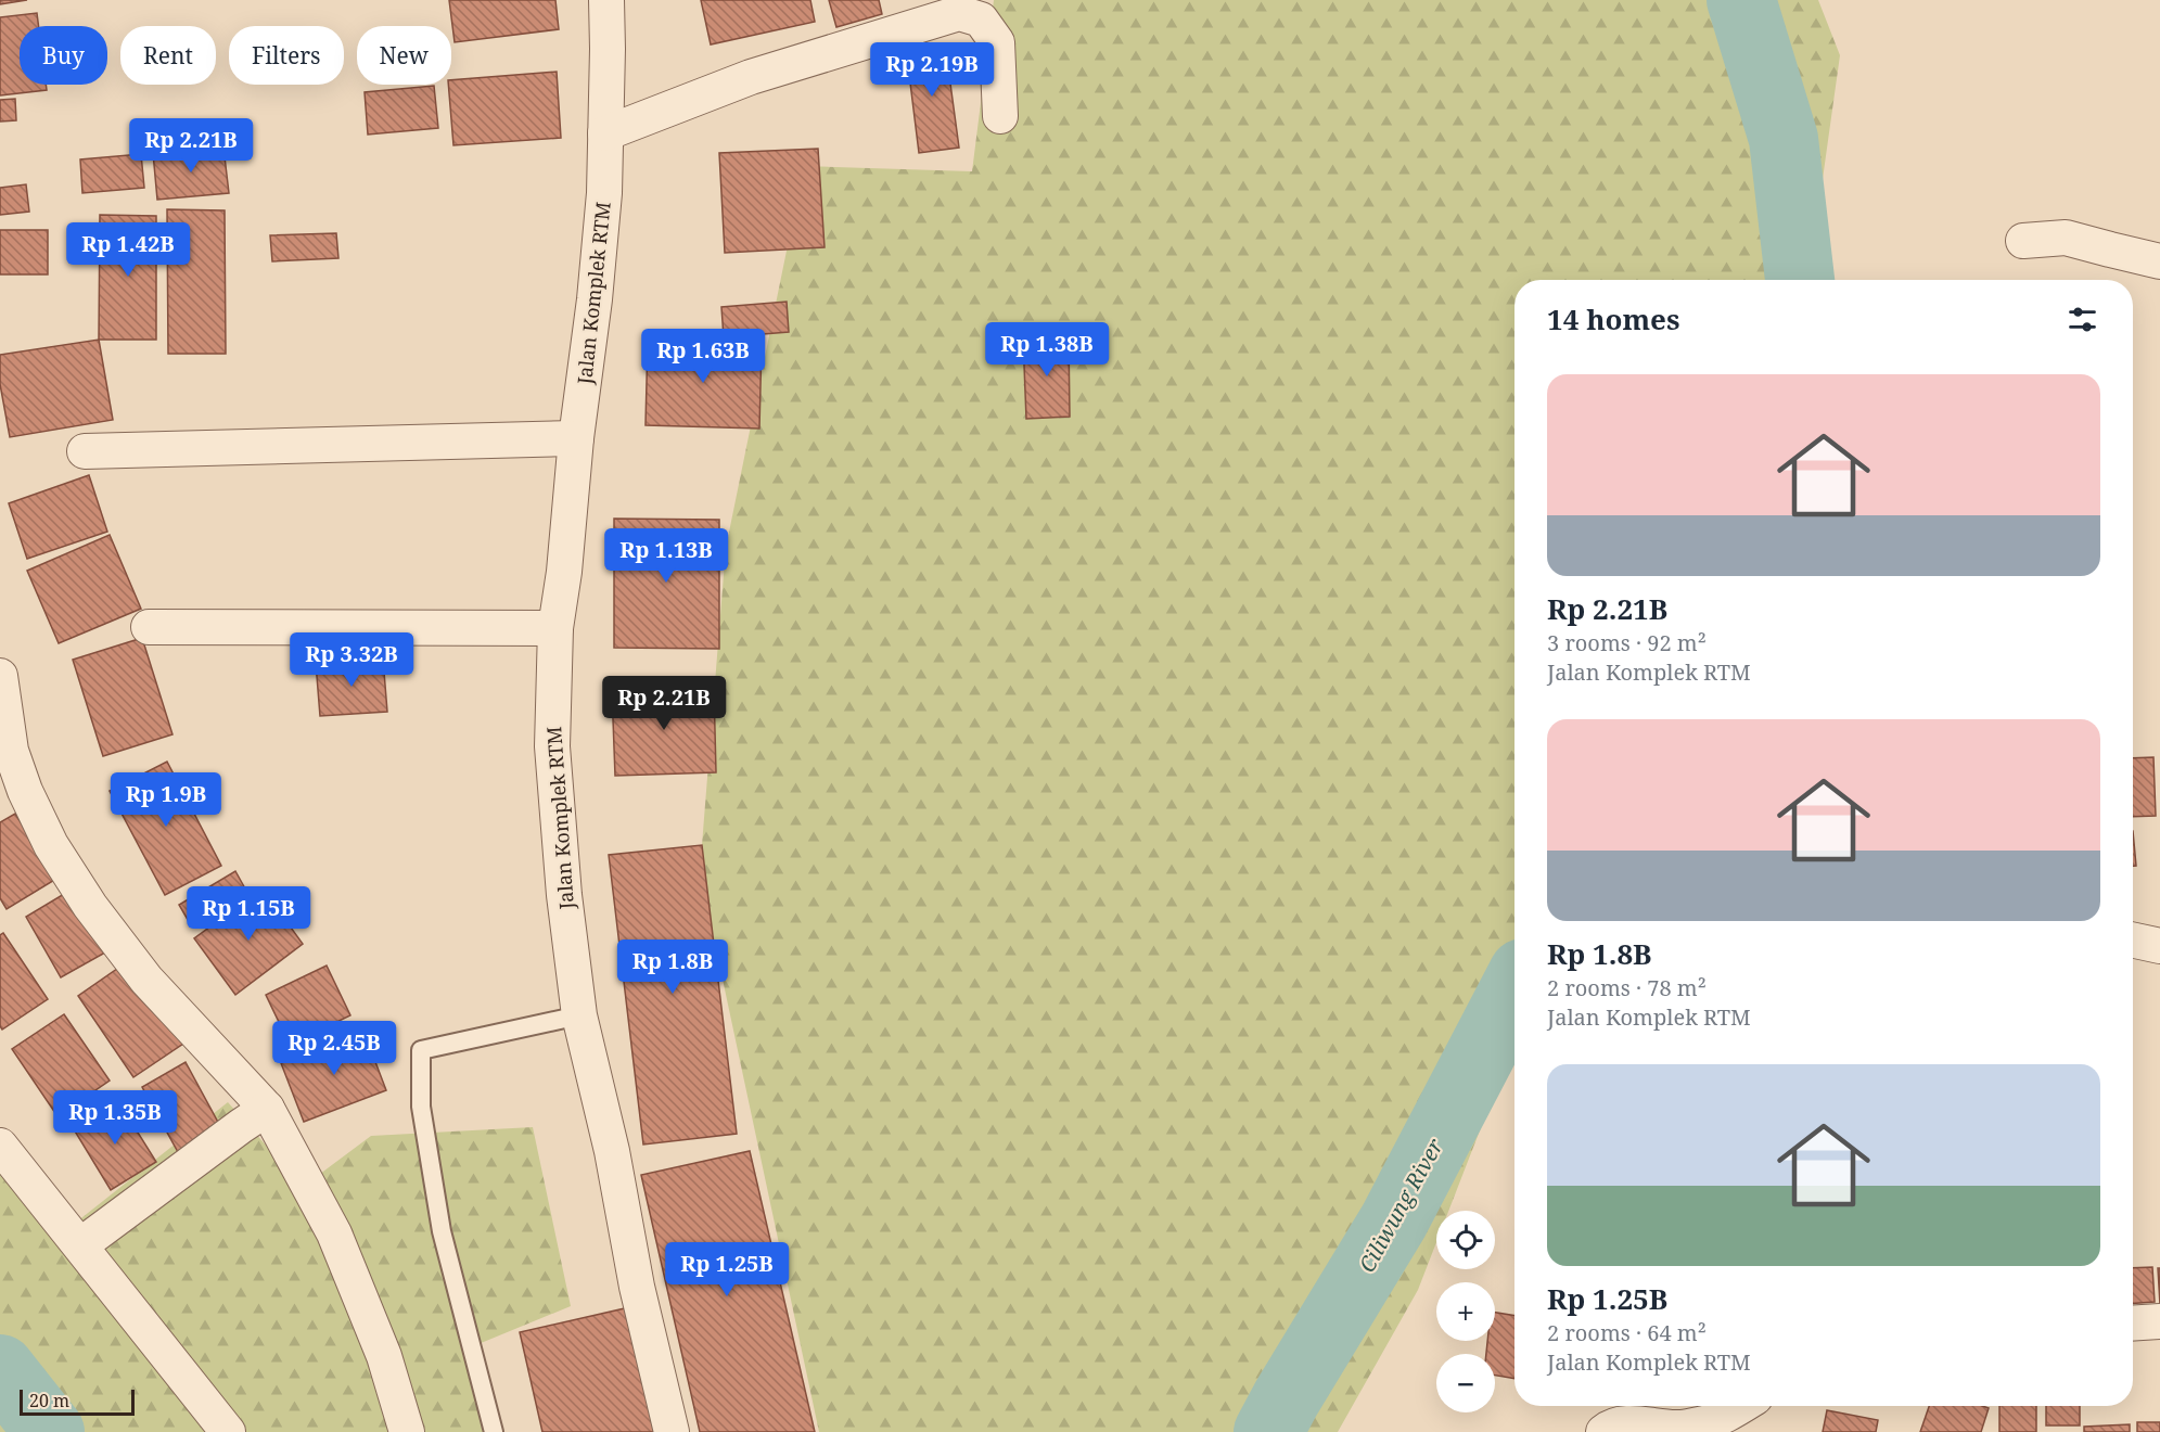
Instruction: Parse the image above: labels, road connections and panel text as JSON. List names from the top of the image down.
{
  "streets": {
    "street": ["Jalan Komplek RTM"]
  },
  "water": ["Ciliwung River"],
  "scale_bar": "20 m",
  "page": {
    "chip": [
      "Buy",
      "Rent",
      "Filters",
      "New"
    ],
    "price": [
      "Rp 2.19B",
      "Rp 2.21B",
      "Rp 1.42B",
      "Rp 1.38B",
      "Rp 1.63B",
      "Rp 1.13B",
      "Rp 3.32B",
      "Rp 2.21B",
      "Rp 1.9B",
      "Rp 1.15B",
      "Rp 1.8B",
      "Rp 2.45B",
      "Rp 1.35B",
      "Rp 1.25B"
    ],
    "heading": "14 homes",
    "list": [
      {
        "name": "Rp 2.21B",
        "note": "3 rooms · 92 m² · Jalan Komplek RTM"
      },
      {
        "name": "Rp 1.8B",
        "note": "2 rooms · 78 m² · Jalan Komplek RTM"
      },
      {
        "name": "Rp 1.25B",
        "note": "2 rooms · 64 m² · Jalan Komplek RTM"
      }
    ],
    "map_buttons": ["+", "−"],
    "scale": "20 m"
  }
}
